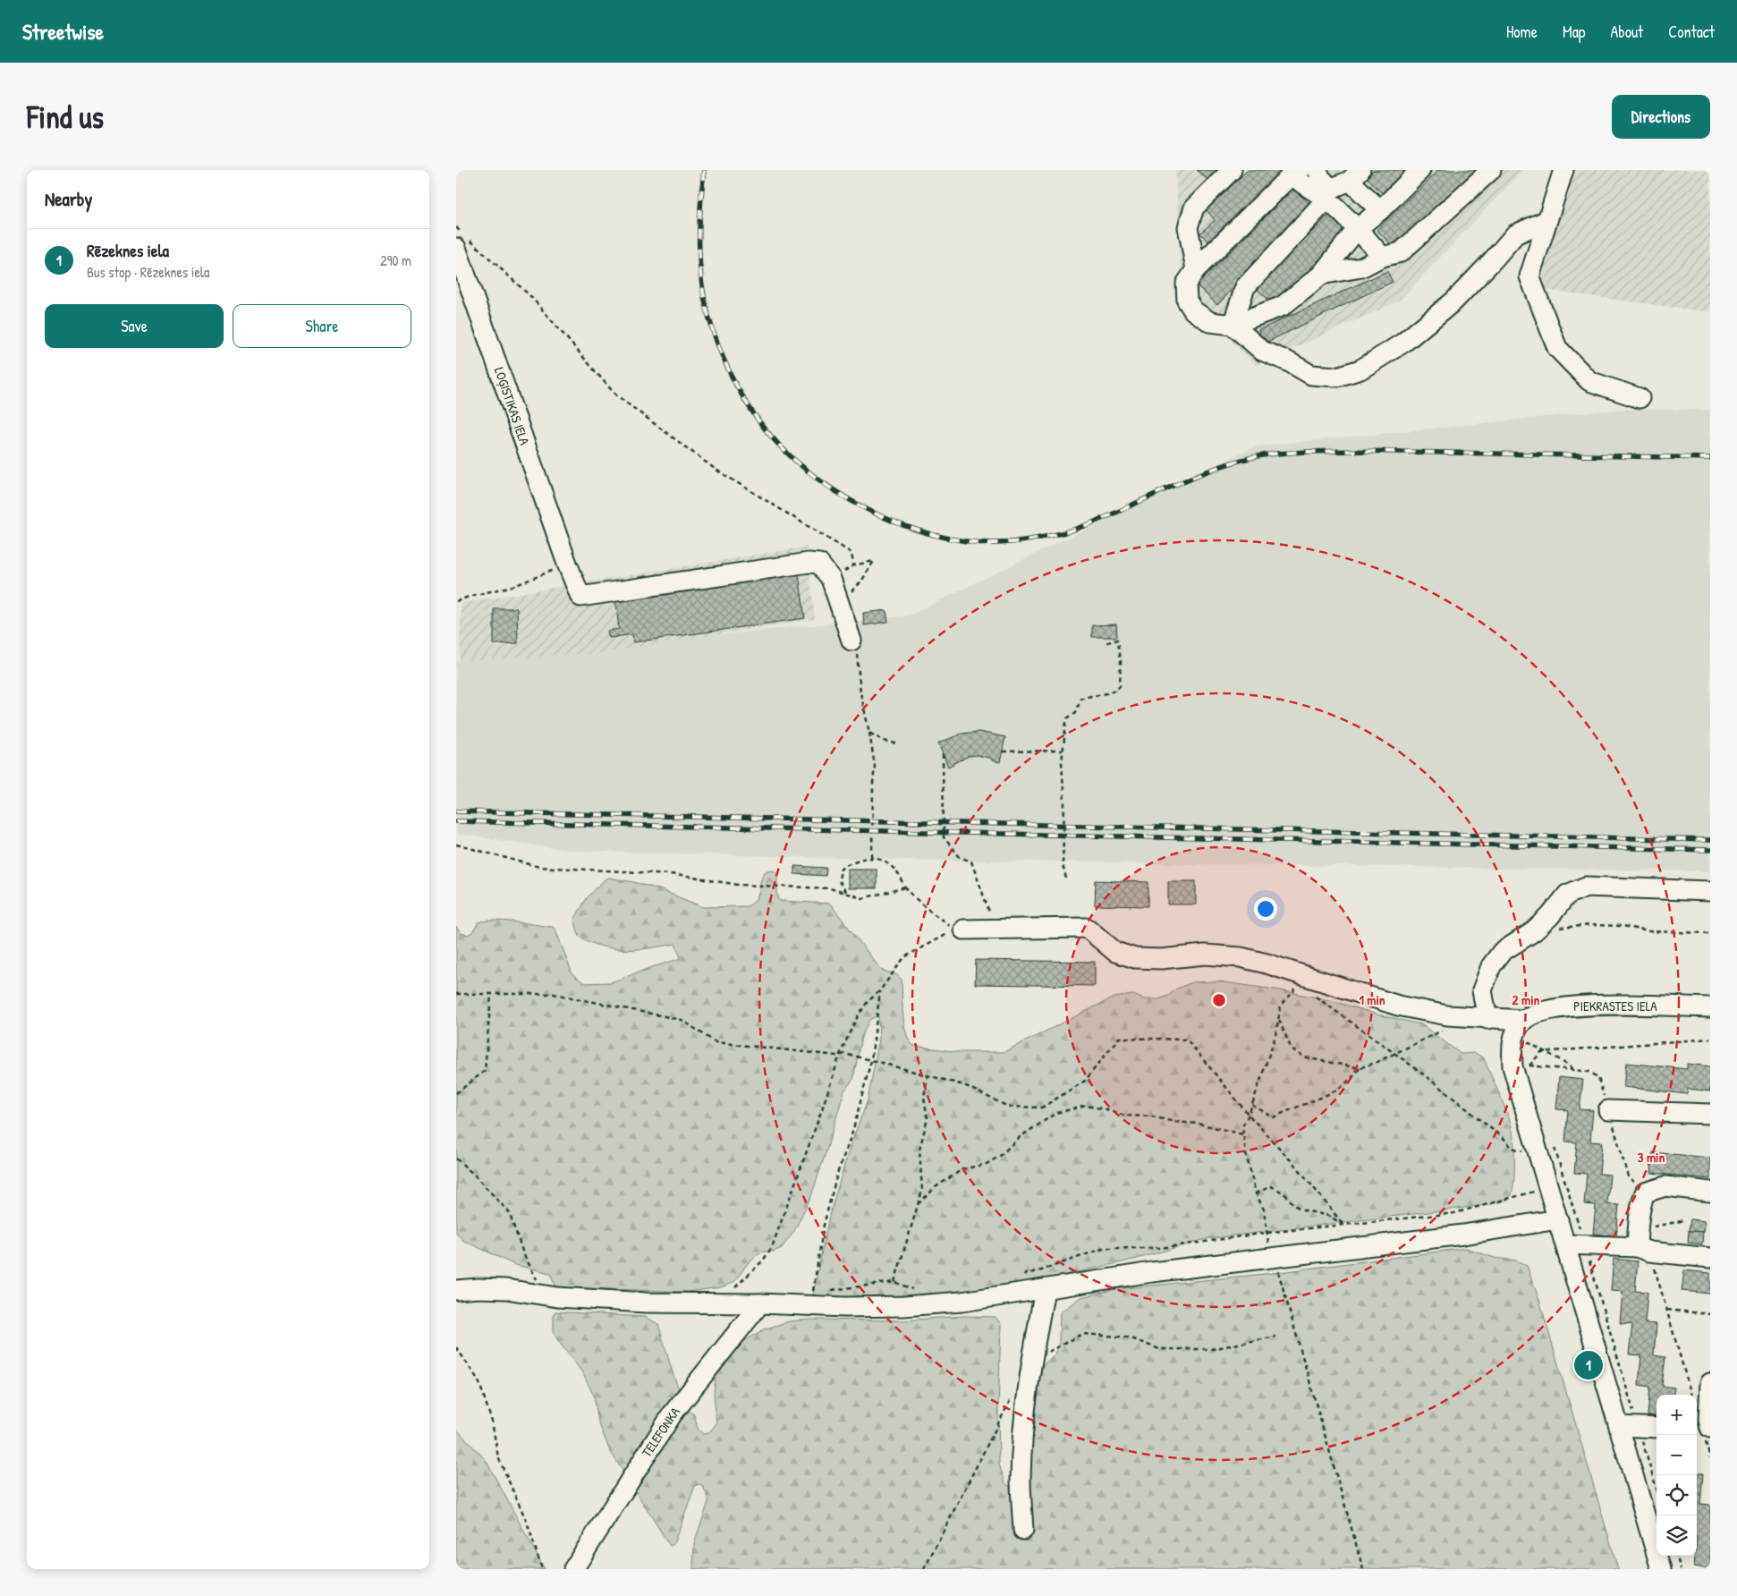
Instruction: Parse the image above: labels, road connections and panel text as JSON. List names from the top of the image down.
{
  "streets": {
    "street": ["LOĢISTIKAS IELA", "PIEKRASTES IELA", "TELEFONKA"]
  },
  "page": {
    "header": "Streetwise",
    "nav": [
      "Home",
      "Map",
      "About",
      "Contact"
    ],
    "buttons": [
      "Directions",
      ["Save", "Share"]
    ],
    "title": "Find us",
    "heading": "Nearby",
    "list": [
      {
        "mark": "1",
        "name": "Rēzeknes iela",
        "note": "Bus stop · Rēzeknes iela",
        "value": "290 m"
      }
    ],
    "pins": "1",
    "map_buttons": ["+", "−"]
  },
  "rings": ["1 min", "2 min", "3 min"]
}
